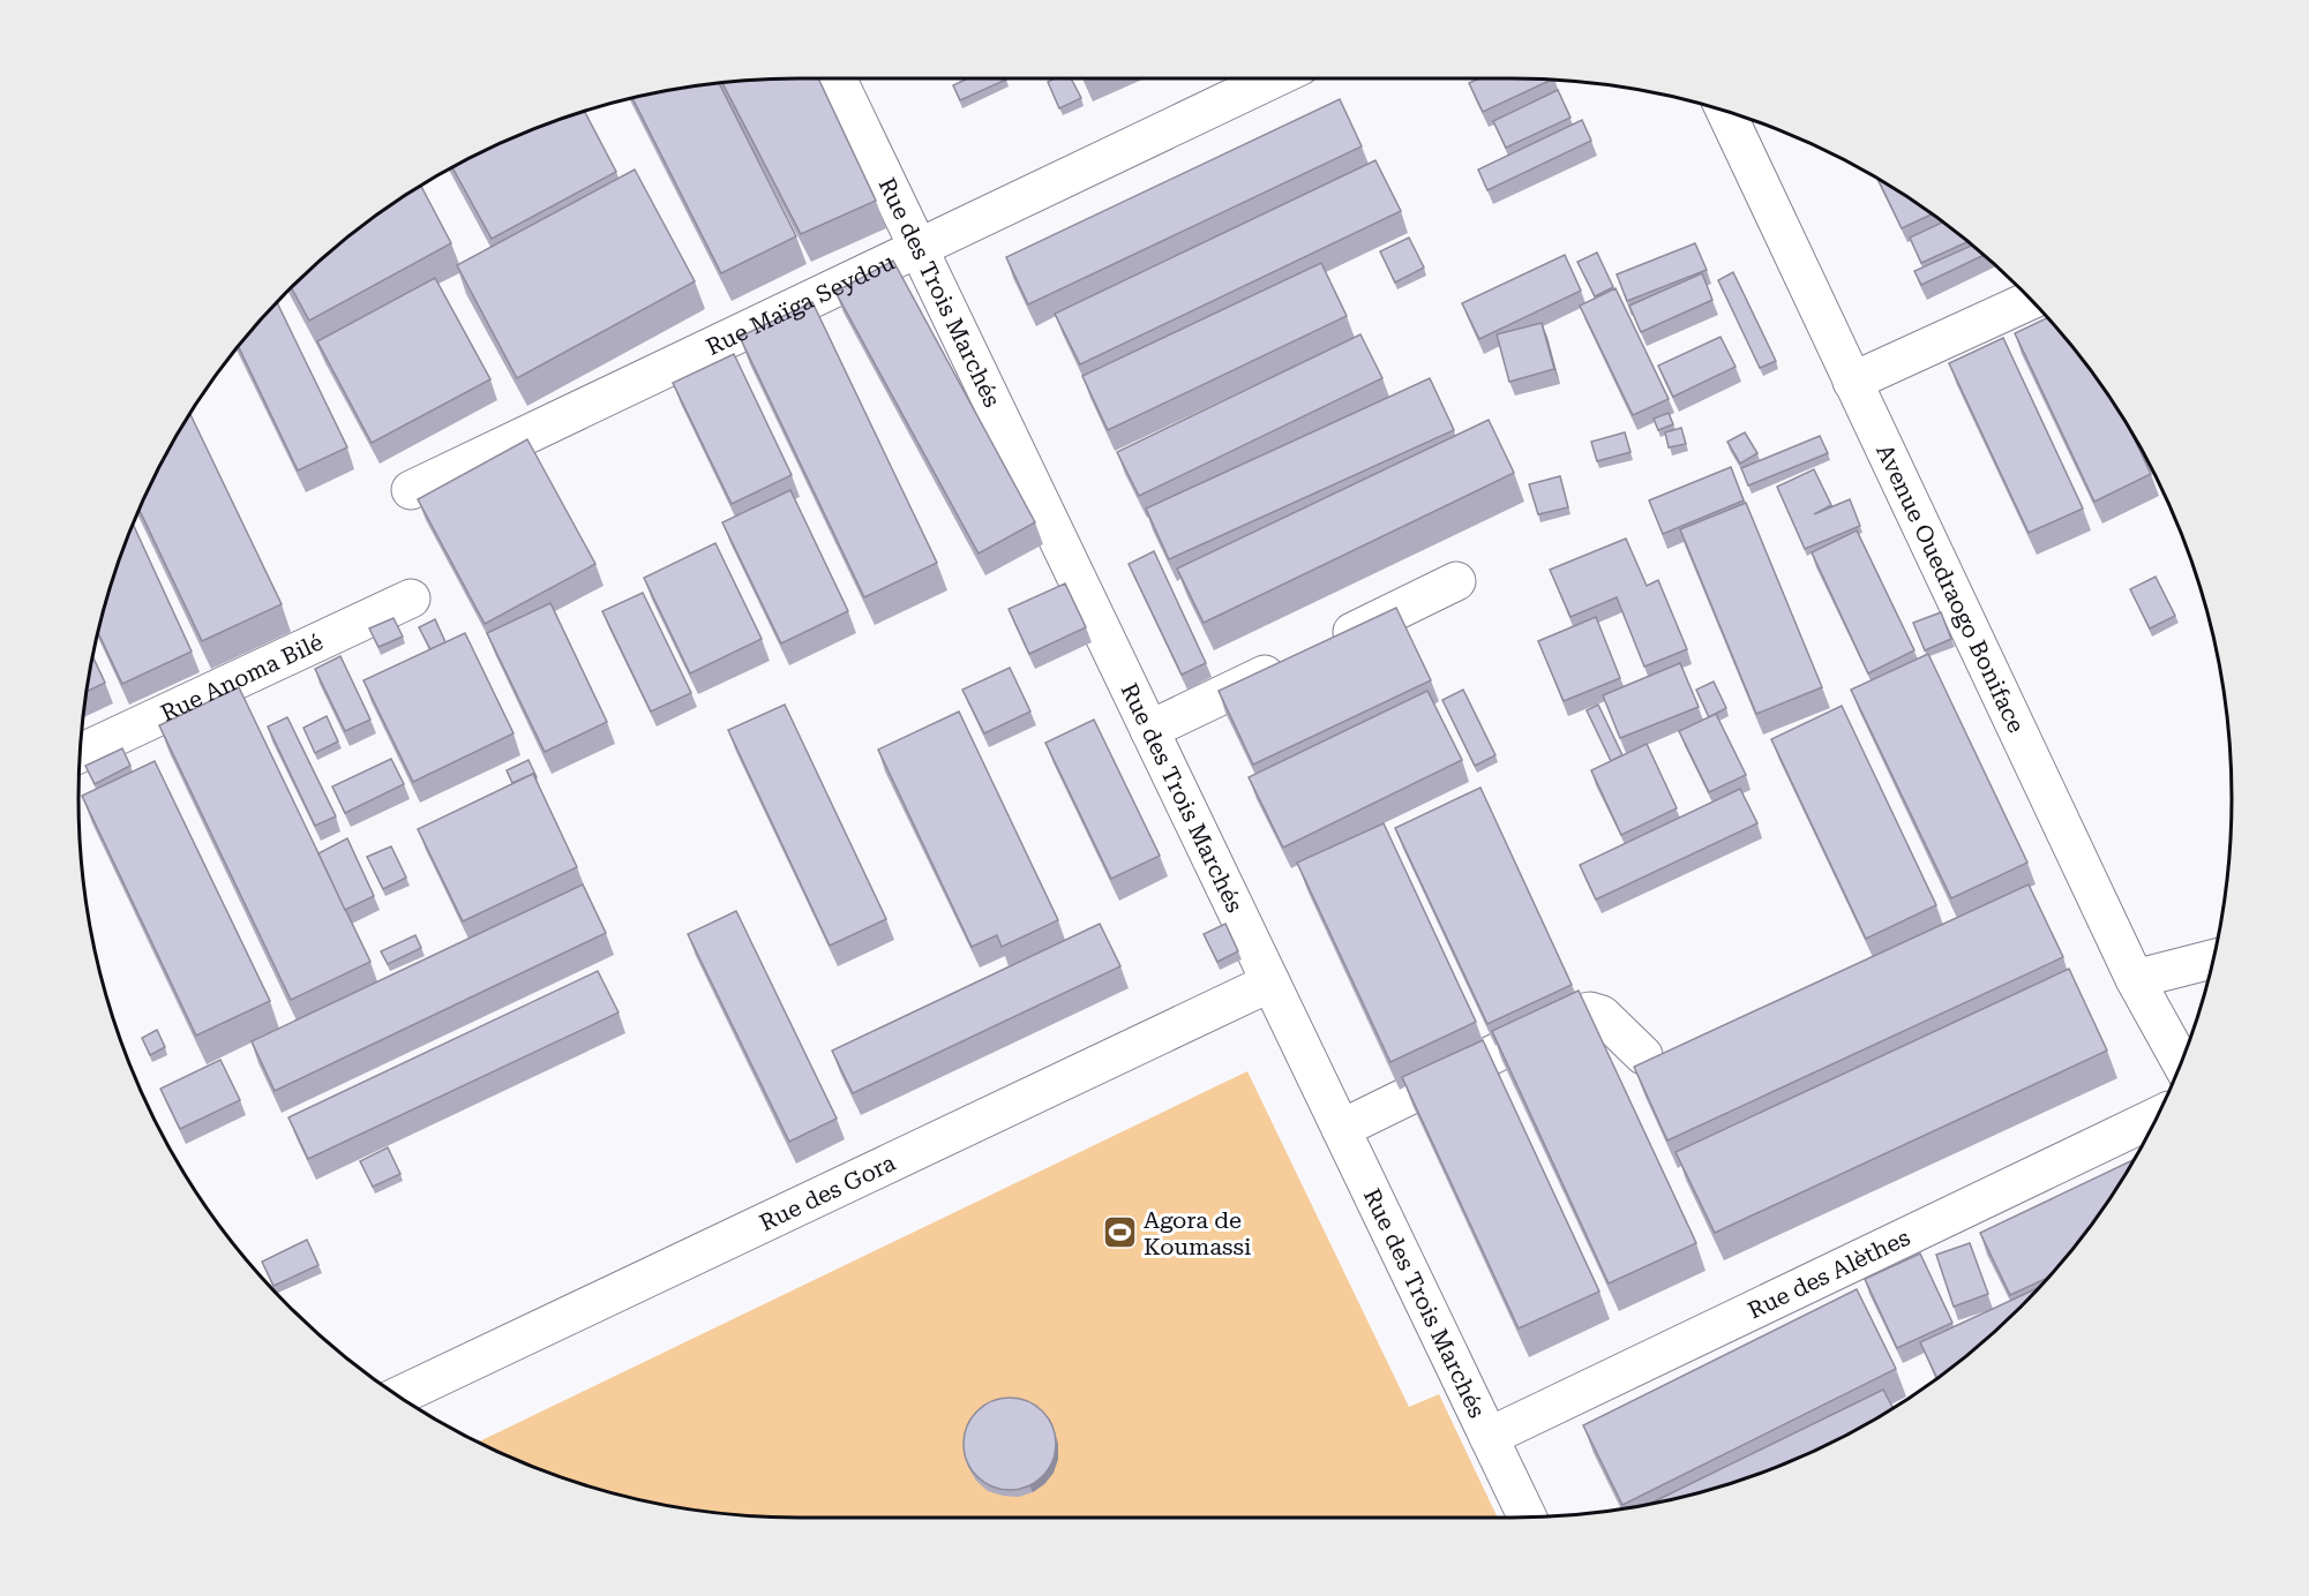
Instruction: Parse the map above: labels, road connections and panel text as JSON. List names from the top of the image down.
{
  "streets": {
    "street": [
      "Rue des Trois Marchés",
      "Rue Maïga Seydou",
      "Avenue Ouedraogo Boniface",
      "Rue Anoma Bilé",
      "Rue des Gora",
      "Rue des Alèthes"
    ]
  },
  "crossings": [
    ["Rue des Trois Marchés", "Rue Maïga Seydou"],
    ["Rue des Trois Marchés", "Rue des Gora"],
    ["Rue des Trois Marchés", "Rue des Alèthes"]
  ],
  "places": {
    "sports": ["Agora de Koumassi"]
  }
}
